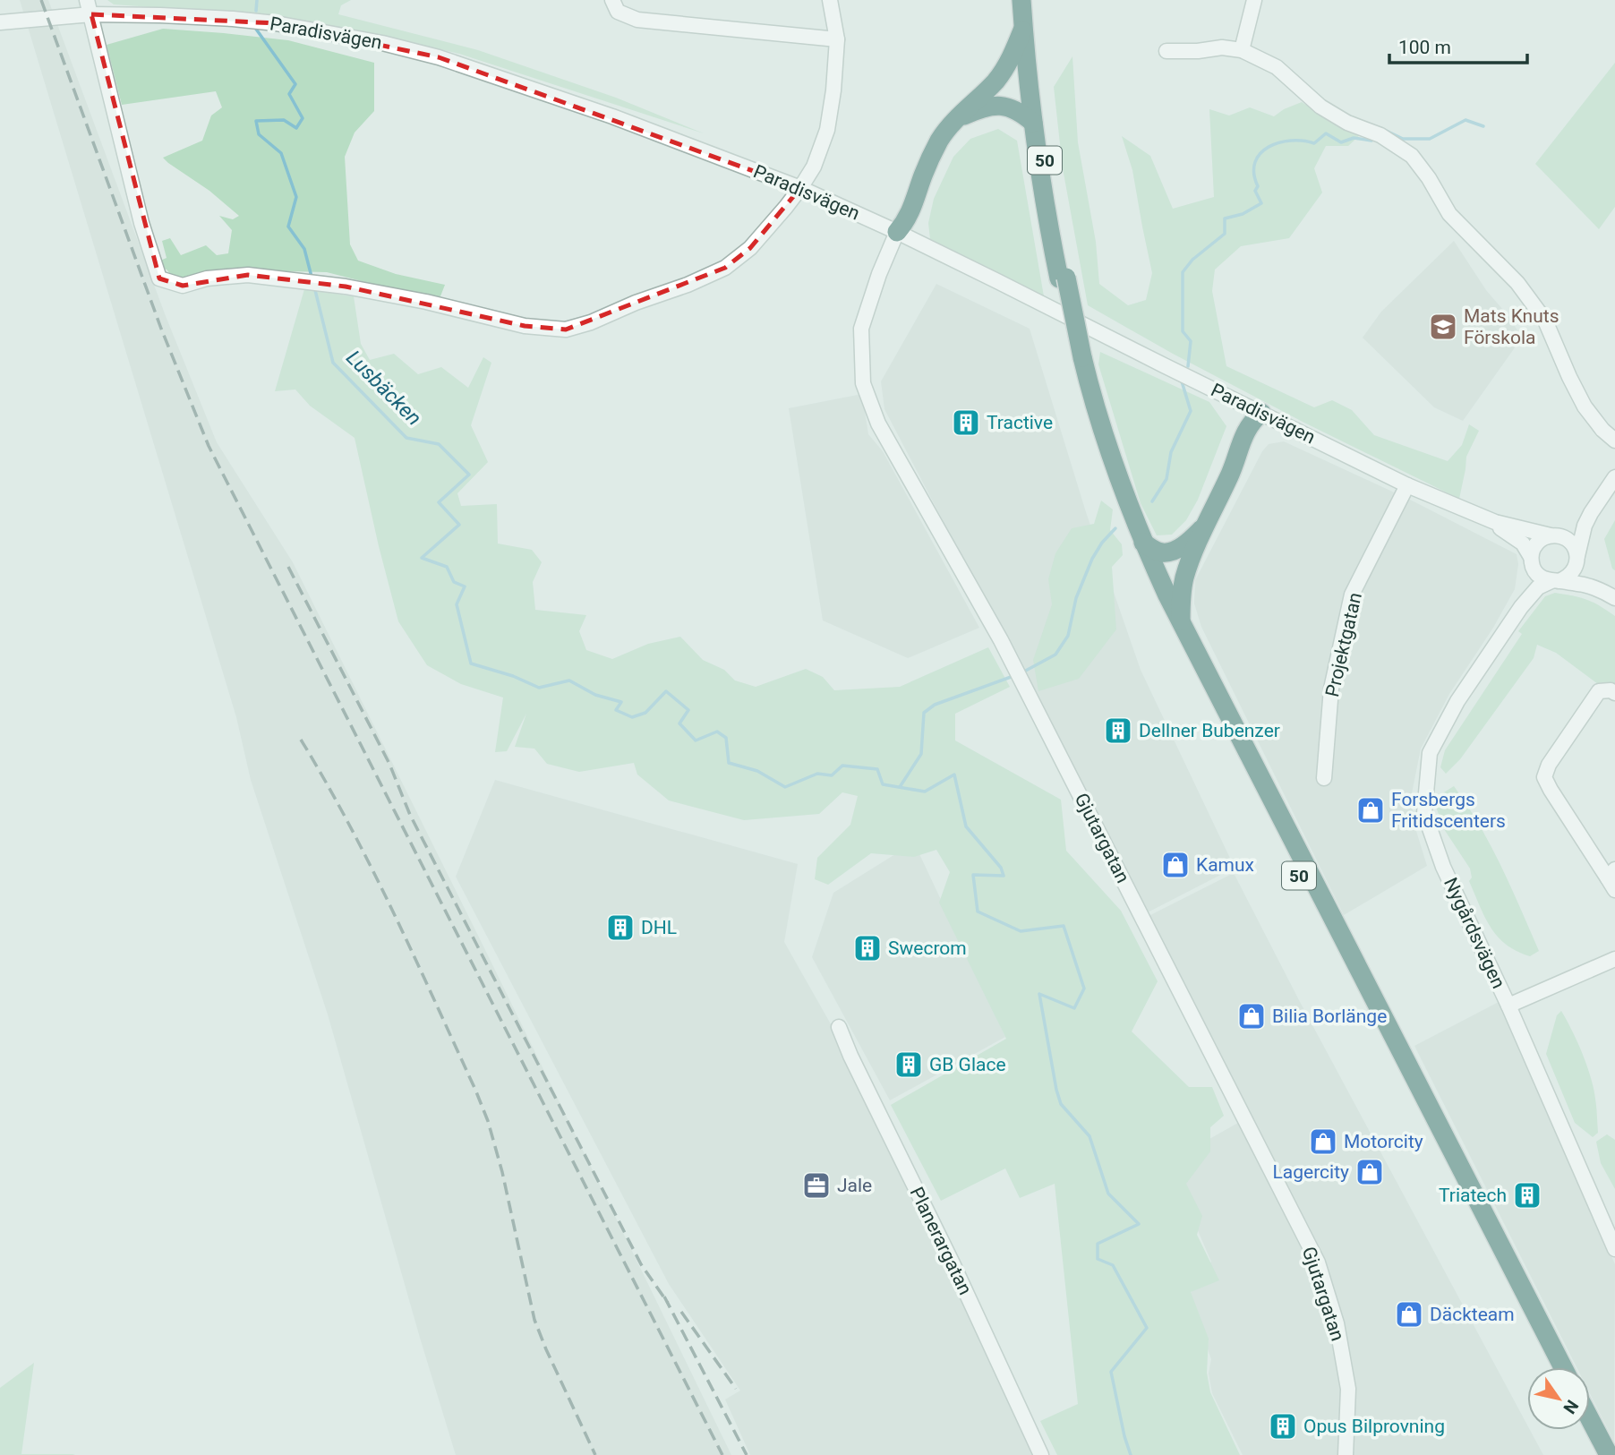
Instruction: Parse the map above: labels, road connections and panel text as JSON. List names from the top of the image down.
{
  "streets": {
    "highway": ["50"],
    "street": [
      "Paradisvägen",
      "Projektgatan",
      "Gjutargatan",
      "Nygårdsvägen",
      "Planerargatan"
    ]
  },
  "crossings": [
    ["Paradisvägen", "Projektgatan"],
    ["Paradisvägen", "Gjutargatan"],
    ["Paradisvägen", "Nygårdsvägen"]
  ],
  "water": ["Lusbäcken"],
  "places": {
    "school or university": ["Mats Knuts Förskola"],
    "building": [
      "Tractive",
      "Dellner Bubenzer",
      "DHL",
      "Swecrom",
      "GB Glace",
      "Triatech",
      "Opus Bilprovning"
    ],
    "shop": [
      "Forsbergs Fritidscenters",
      "Kamux",
      "Bilia Borlänge",
      "Motorcity",
      "Lagercity",
      "Däckteam"
    ],
    "office": ["Jale"]
  },
  "scale_bar": "100 m",
  "north": "bottom right"
}
